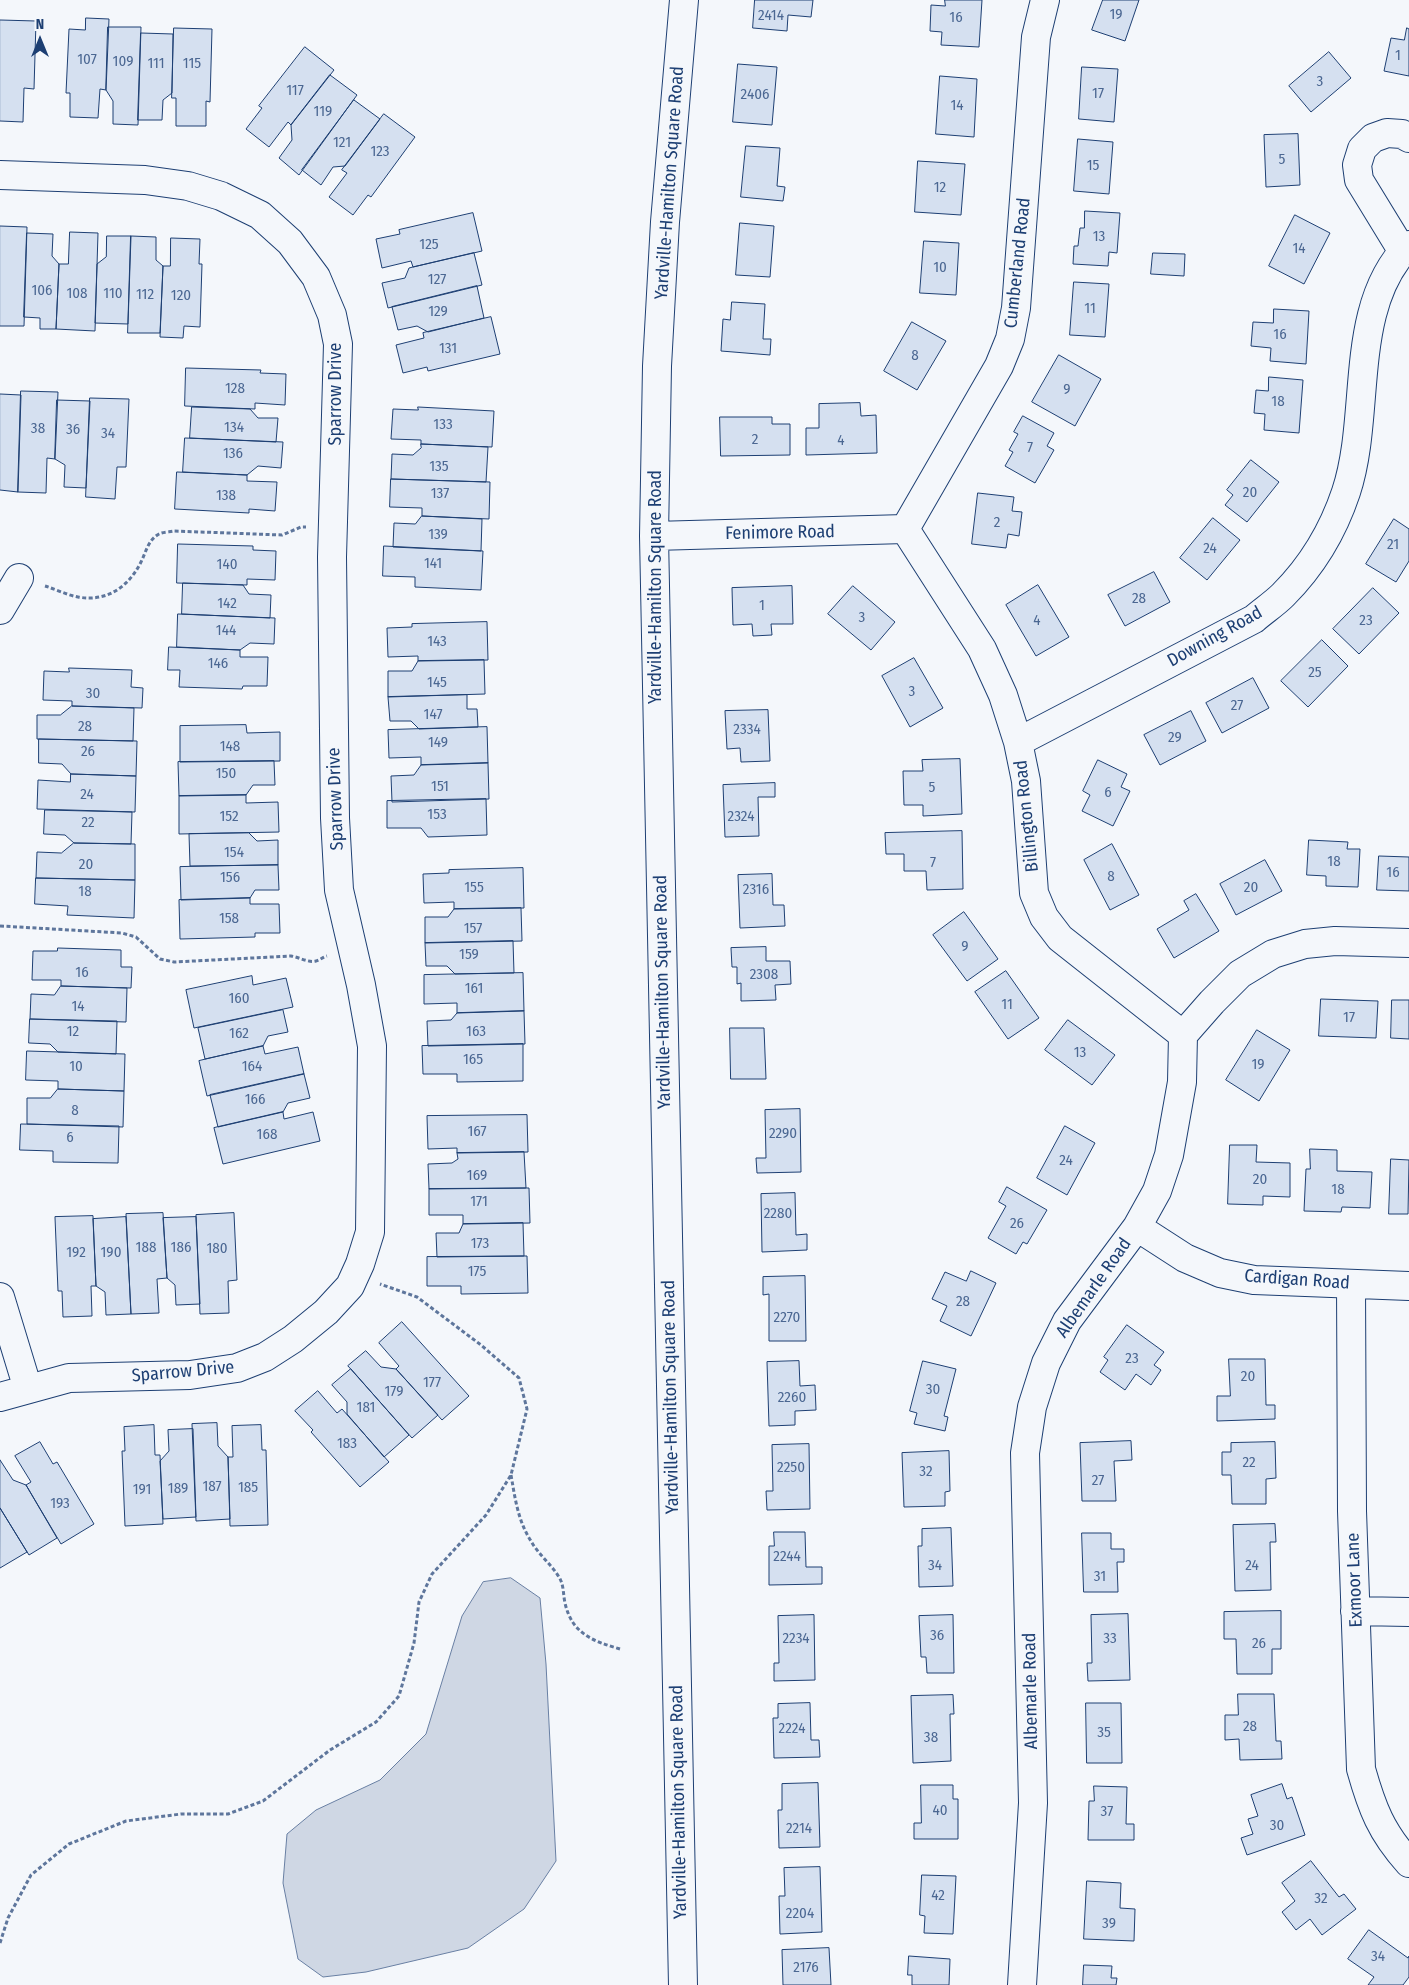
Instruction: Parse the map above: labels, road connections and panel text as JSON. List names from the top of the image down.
{
  "streets": {
    "street": [
      "Yardville-Hamilton Square Road",
      "Cumberland Road",
      "Sparrow Drive",
      "Fenimore Road",
      "Downing Road",
      "Billington Road",
      "Cardigan Road",
      "Albemarle Road",
      "Exmoor Lane"
    ]
  },
  "crossings": [
    ["Yardville-Hamilton Square Road", "Fenimore Road"],
    ["Cumberland Road", "Fenimore Road"],
    ["Cumberland Road", "Billington Road"],
    ["Fenimore Road", "Billington Road"],
    ["Downing Road", "Billington Road"],
    ["Billington Road", "Albemarle Road"],
    ["Cardigan Road", "Albemarle Road"],
    ["Cardigan Road", "Exmoor Lane"]
  ],
  "house_numbers": [
    "19",
    "2414",
    "16",
    "1",
    "107",
    "109",
    "111",
    "115",
    "3",
    "117",
    "17",
    "2406",
    "14",
    "119",
    "121",
    "123",
    "5",
    "15",
    "12",
    "13",
    "125",
    "14",
    "10",
    "127",
    "106",
    "108",
    "110",
    "112",
    "120",
    "11",
    "129",
    "16",
    "131",
    "8",
    "128",
    "9",
    "18",
    "133",
    "134",
    "38",
    "36",
    "34",
    "2",
    "4",
    "7",
    "136",
    "135",
    "20",
    "137",
    "138",
    "2",
    "139",
    "21",
    "24",
    "141",
    "140",
    "28",
    "142",
    "1",
    "3",
    "4",
    "23",
    "144",
    "143",
    "146",
    "25",
    "145",
    "3",
    "30",
    "27",
    "147",
    "28",
    "2334",
    "29",
    "149",
    "148",
    "26",
    "150",
    "151",
    "5",
    "6",
    "24",
    "153",
    "152",
    "2324",
    "22",
    "154",
    "18",
    "7",
    "20",
    "16",
    "8",
    "156",
    "155",
    "20",
    "2316",
    "18",
    "158",
    "157",
    "9",
    "159",
    "16",
    "2308",
    "161",
    "160",
    "11",
    "14",
    "17",
    "12",
    "163",
    "162",
    "13",
    "165",
    "19",
    "10",
    "164",
    "166",
    "8",
    "167",
    "2290",
    "168",
    "6",
    "24",
    "169",
    "20",
    "18",
    "171",
    "2280",
    "26",
    "173",
    "188",
    "186",
    "180",
    "192",
    "190",
    "175",
    "28",
    "2270",
    "23",
    "20",
    "177",
    "30",
    "179",
    "2260",
    "181",
    "183",
    "22",
    "2250",
    "32",
    "27",
    "187",
    "185",
    "189",
    "191",
    "193",
    "2244",
    "34",
    "24",
    "31",
    "36",
    "2234",
    "33",
    "26",
    "28",
    "2224",
    "35",
    "38",
    "40",
    "37",
    "30",
    "2214",
    "42",
    "32",
    "2204",
    "39",
    "34",
    "2176"
  ],
  "north": "top"
}
